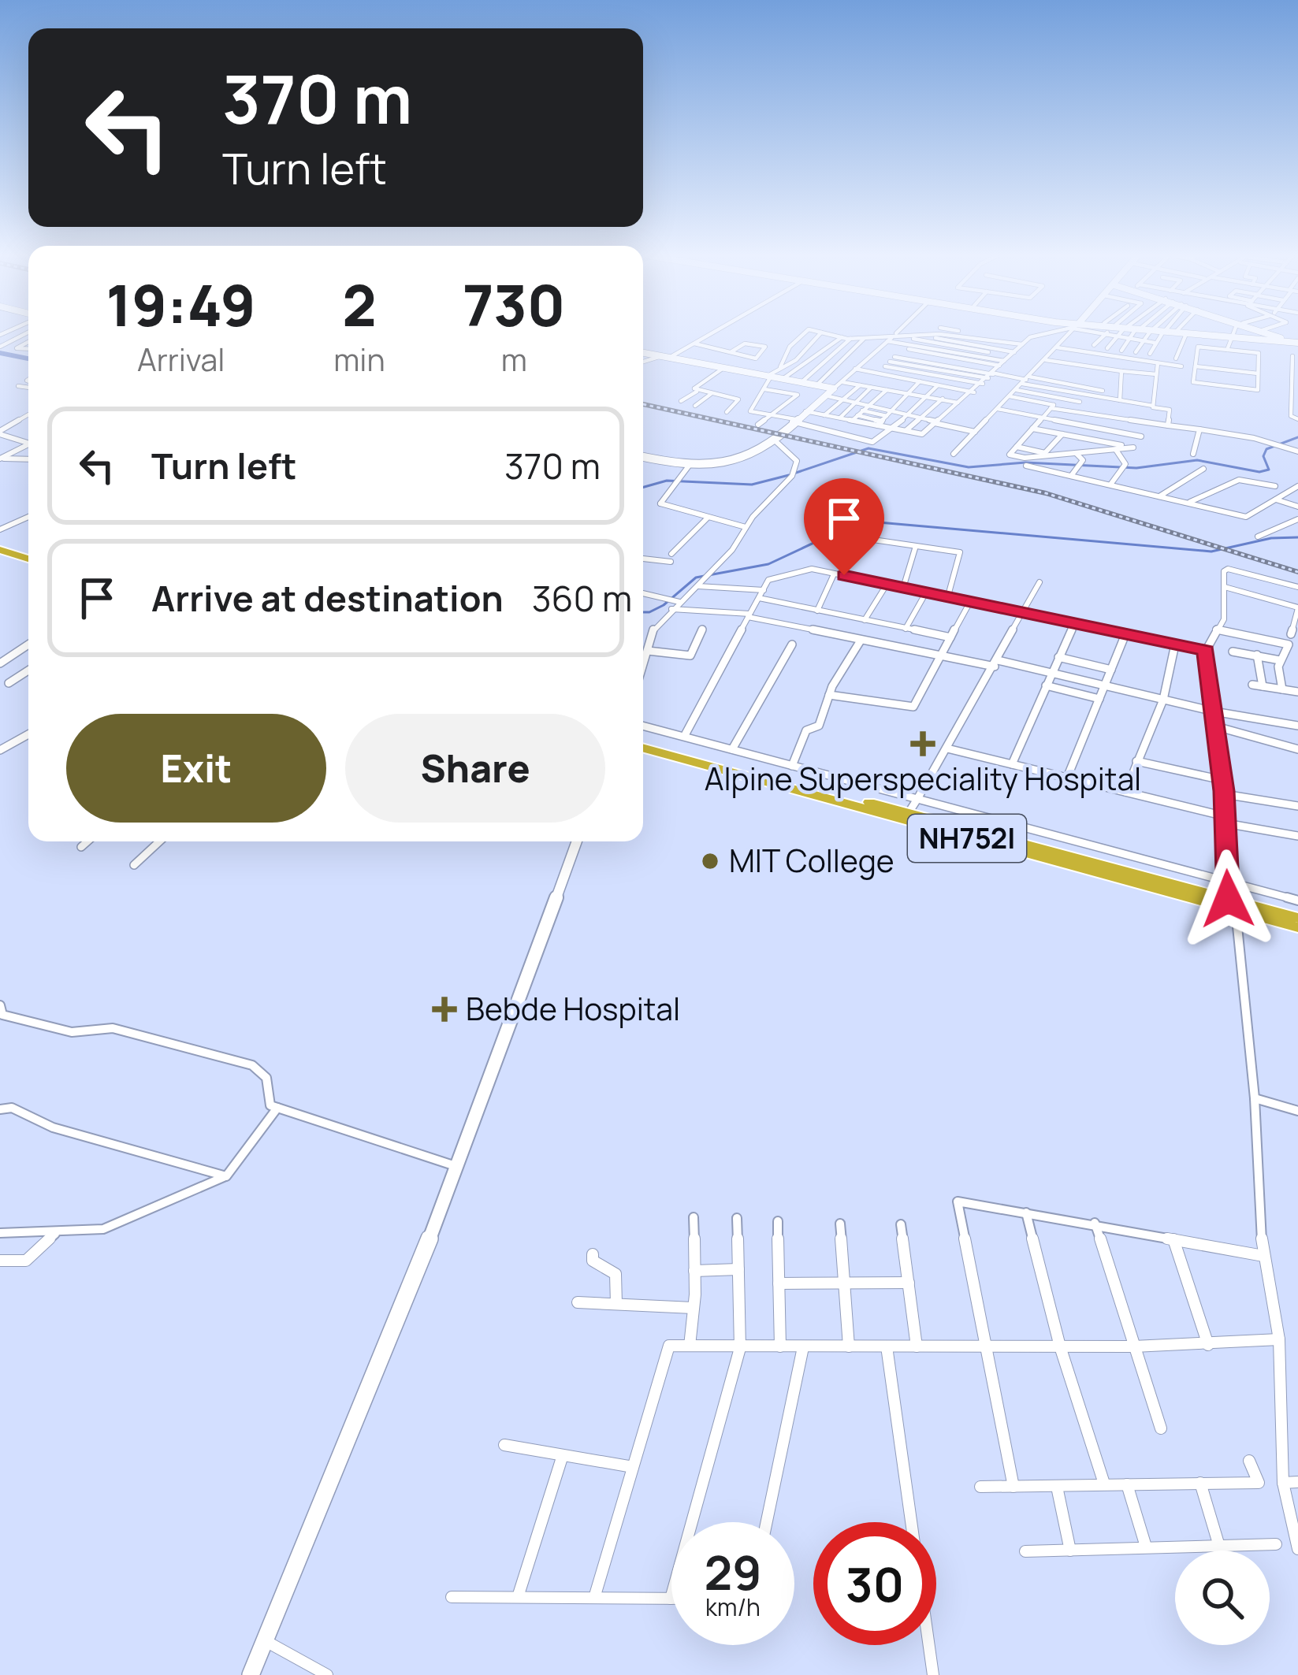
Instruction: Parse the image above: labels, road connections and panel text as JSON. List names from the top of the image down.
{
  "streets": {
    "highway": ["NH752I"]
  },
  "places": {
    "health": ["Alpine Superspeciality Hospital", "Bebde Hospital"],
    "other": ["MIT College"]
  },
  "page": {
    "turn": ["370 m", "Turn left"],
    "eta": [
      "19:49",
      "Arrival",
      "2",
      "min",
      "730",
      "m"
    ],
    "list": [
      {
        "name": "Turn left",
        "value": "370 m"
      },
      {
        "name": "Arrive at destination",
        "value": "360 m"
      }
    ],
    "buttons": ["Exit", "Share"],
    "speed": "29 km/h",
    "limit": "30"
  }
}
